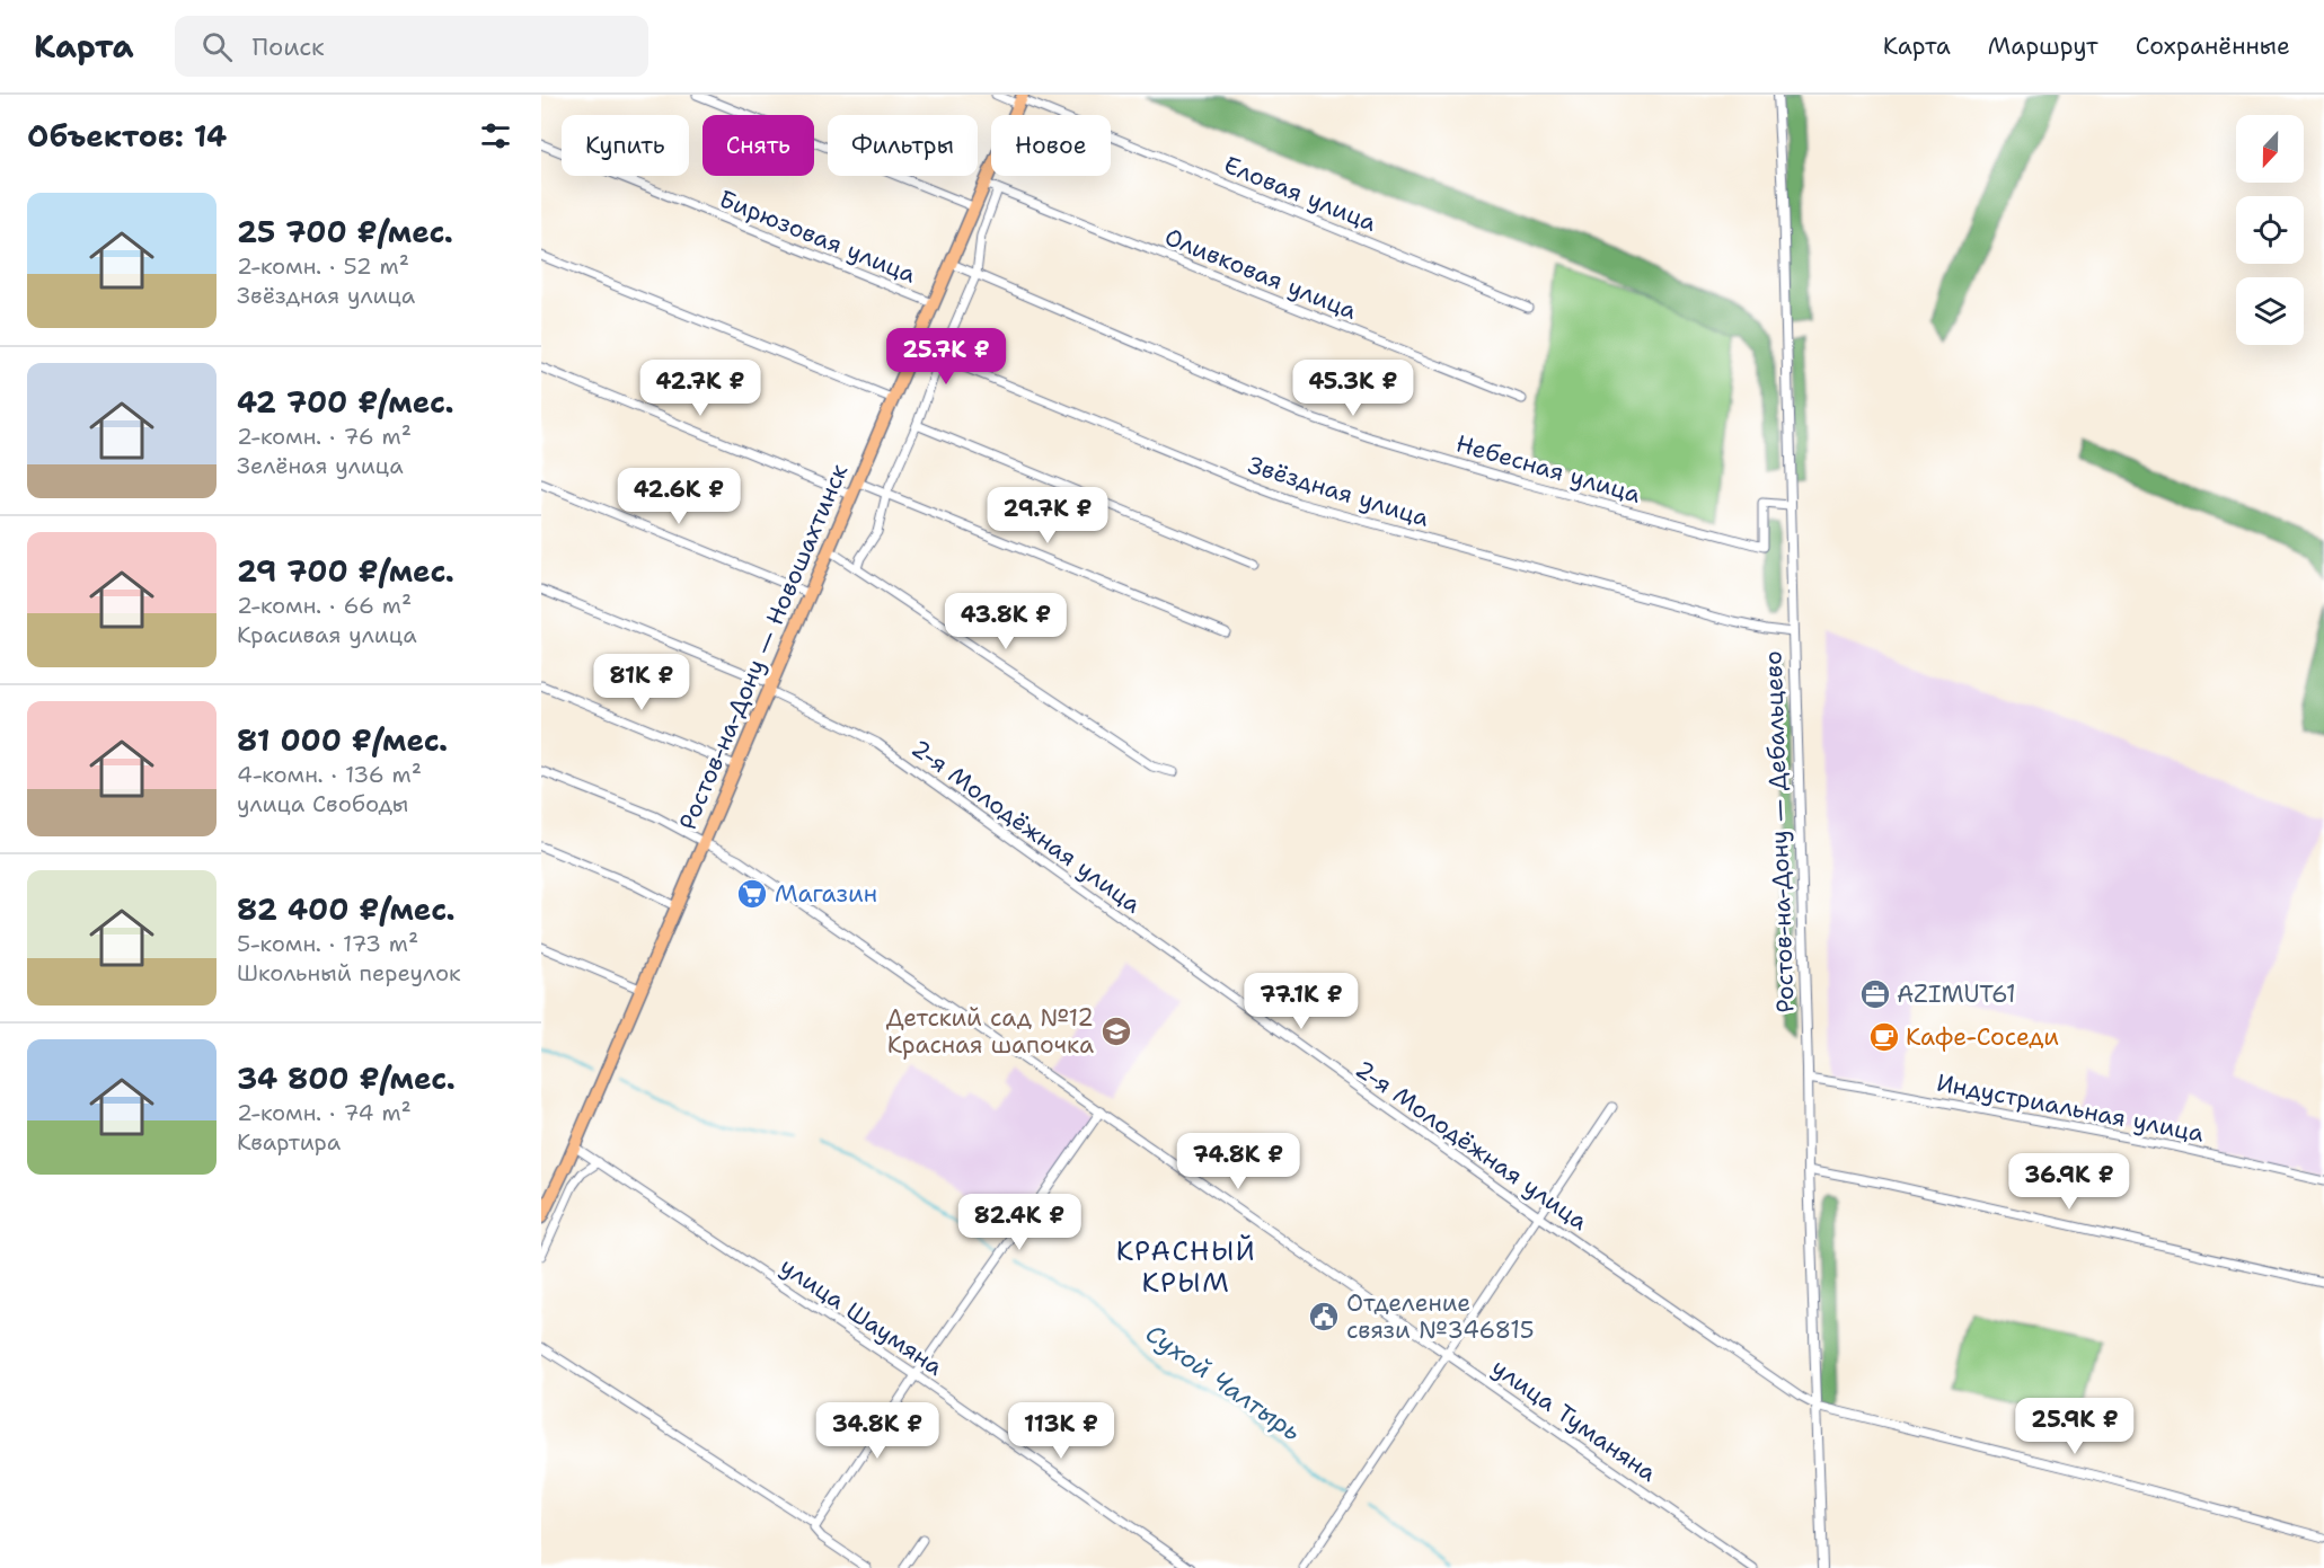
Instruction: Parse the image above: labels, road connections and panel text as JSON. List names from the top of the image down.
{
  "streets": {
    "main road": ["Ростов-на-Дону — Новошахтинск"],
    "street": [
      "Еловая улица",
      "Бирюзовая улица",
      "Оливковая улица",
      "Небесная улица",
      "Звёздная улица",
      "2-я Молодёжная улица",
      "Ростов-на-Дону — Дебальцево",
      "Индустриальная улица",
      "улица Шаумяна",
      "улица Туманяна"
    ]
  },
  "crossings": [
    ["Еловая улица", "Ростов-на-Дону — Новошахтинск"],
    ["Бирюзовая улица", "Ростов-на-Дону — Новошахтинск"],
    ["Оливковая улица", "Ростов-на-Дону — Новошахтинск"],
    ["Небесная улица", "Ростов-на-Дону — Новошахтинск"],
    ["Небесная улица", "Ростов-на-Дону — Дебальцево"],
    ["Звёздная улица", "Ростов-на-Дону — Новошахтинск"],
    ["Звёздная улица", "Ростов-на-Дону — Дебальцево"],
    ["Ростов-на-Дону — Новошахтинск", "2-я Молодёжная улица"],
    ["Ростов-на-Дону — Новошахтинск", "улица Шаумяна"],
    ["Ростов-на-Дону — Новошахтинск", "улица Туманяна"],
    ["2-я Молодёжная улица", "Ростов-на-Дону — Дебальцево"],
    ["Ростов-на-Дону — Дебальцево", "Индустриальная улица"]
  ],
  "districts": ["КРАСНЫЙ КРЫМ"],
  "water": ["Сухой Чалтырь"],
  "places": {
    "supermarket": ["Магазин"],
    "office": ["AZIMUT61"],
    "school or university": ["Детский сад №12 Красная шапочка"],
    "cafe": ["Кафе-Соседи"],
    "public building": ["Отделение связи №346815"]
  },
  "north": "bottom",
  "page": {
    "header": "Карта",
    "search": "Поиск",
    "nav": ["Карта", "Маршрут", "Сохранённые"],
    "heading": "Объектов: 14",
    "chip": [
      "Купить",
      "Снять",
      "Фильтры",
      "Новое"
    ],
    "list": [
      {
        "name": "25 700 ₽/мес.",
        "note": "2-комн. · 52 m² · Звёздная улица"
      },
      {
        "name": "42 700 ₽/мес.",
        "note": "2-комн. · 76 m² · Зелёная улица"
      },
      {
        "name": "29 700 ₽/мес.",
        "note": "2-комн. · 66 m² · Красивая улица"
      },
      {
        "name": "81 000 ₽/мес.",
        "note": "4-комн. · 136 m² · улица Свободы"
      },
      {
        "name": "82 400 ₽/мес.",
        "note": "5-комн. · 173 m² · Школьный переулок"
      },
      {
        "name": "34 800 ₽/мес.",
        "note": "2-комн. · 74 m² · Квартира"
      }
    ],
    "price": [
      "25.7K ₽",
      "42.7K ₽",
      "45.3K ₽",
      "42.6K ₽",
      "29.7K ₽",
      "43.8K ₽",
      "81K ₽",
      "77.1K ₽",
      "74.8K ₽",
      "36.9K ₽",
      "82.4K ₽",
      "25.9K ₽",
      "34.8K ₽",
      "113K ₽"
    ]
  }
}
